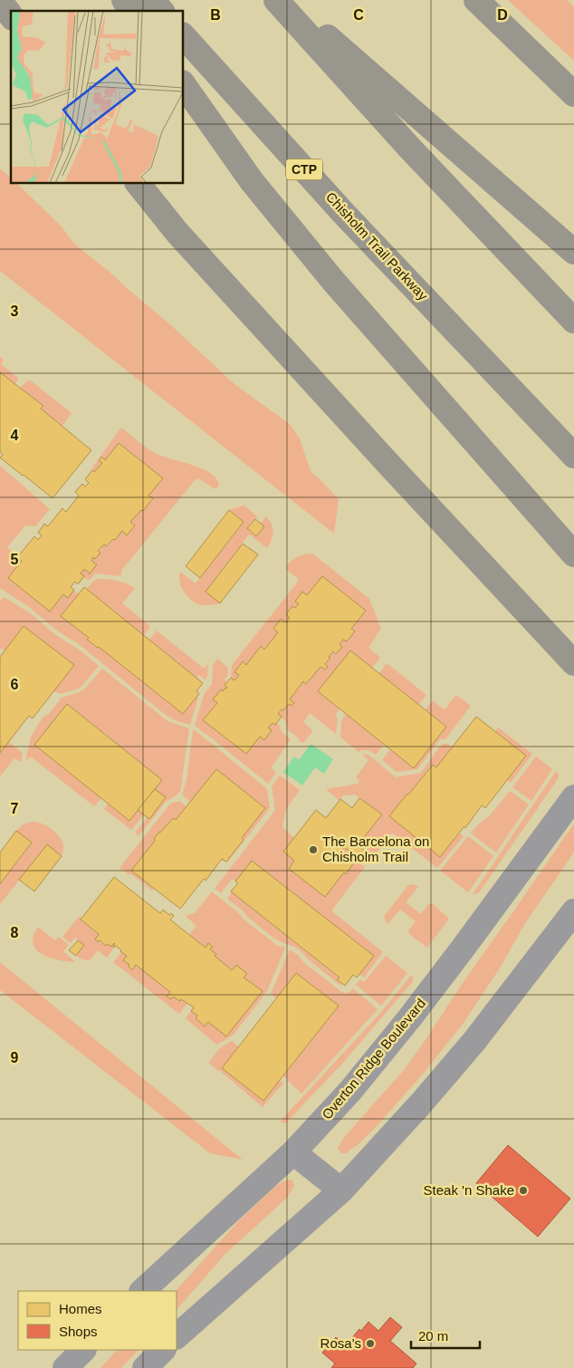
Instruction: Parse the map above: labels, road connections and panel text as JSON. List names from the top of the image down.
{
  "streets": {
    "highway": ["CTP", "Chisholm Trail Parkway"],
    "street": ["Overton Ridge Boulevard"]
  },
  "places": ["The Barcelona on Chisholm Trail", "Steak 'n Shake", "Rosa's"],
  "legend": ["Homes", "Shops"],
  "scale_bar": "20 m",
  "grid": {
    "columns": ["B", "C", "D"],
    "rows": [
      "3",
      "4",
      "5",
      "6",
      "7",
      "8",
      "9"
    ]
  }
}
